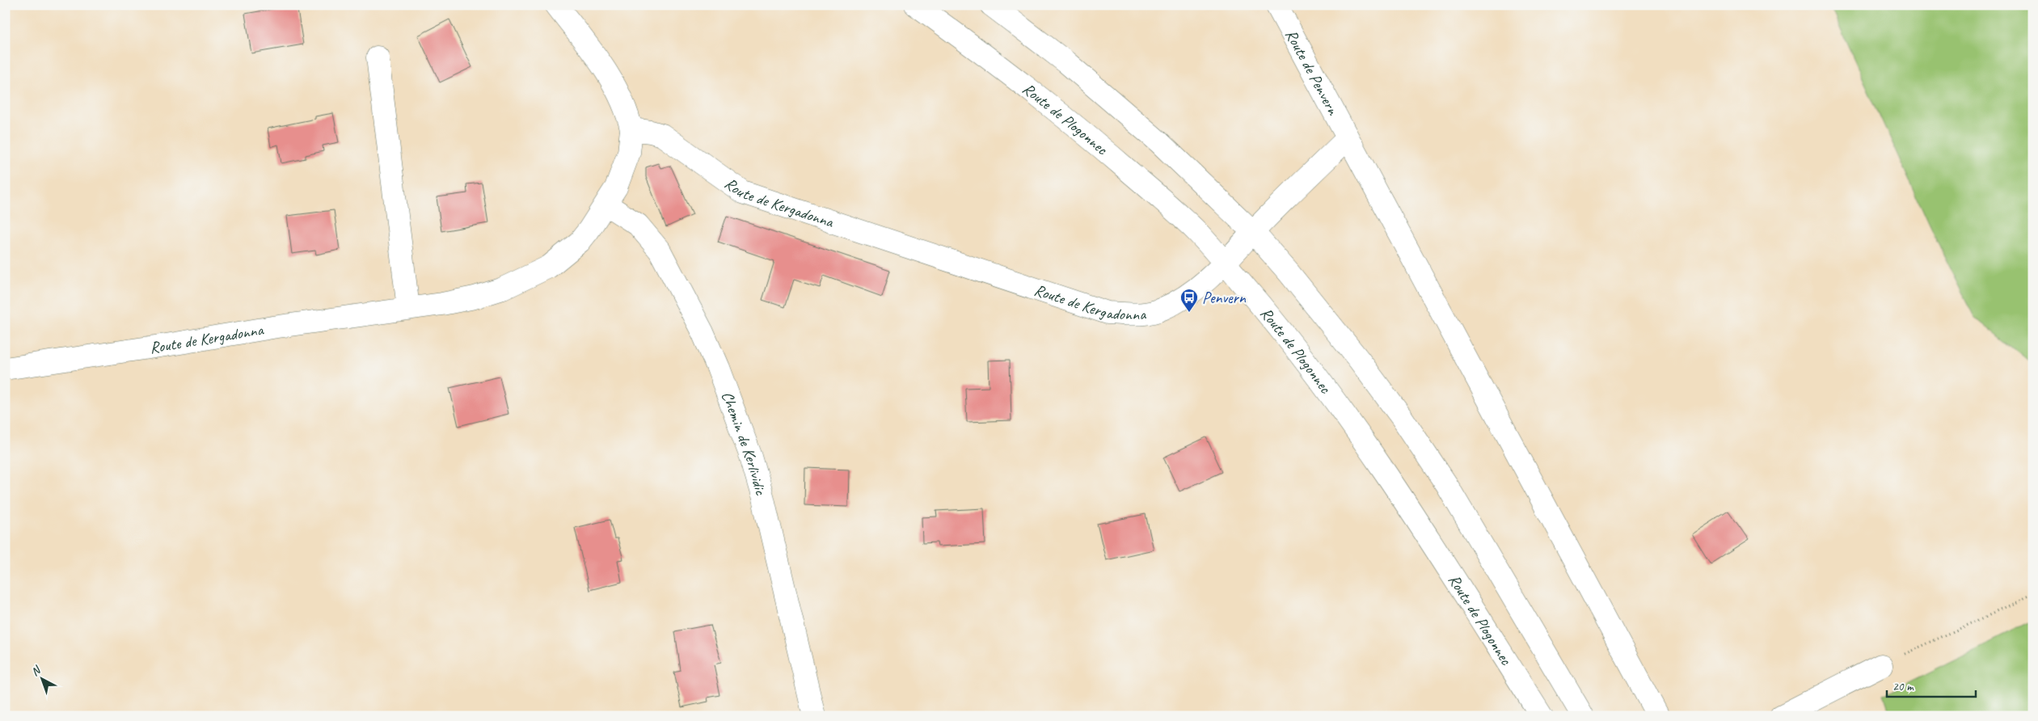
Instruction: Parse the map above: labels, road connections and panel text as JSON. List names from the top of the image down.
{
  "streets": {
    "street": [
      "Route de Penvern",
      "Route de Plogonnec",
      "Route de Kergadonna",
      "Chemin de Kerlividic"
    ]
  },
  "crossings": [
    ["Route de Plogonnec", "Route de Kergadonna"],
    ["Route de Kergadonna", "Chemin de Kerlividic"]
  ],
  "places": {
    "bus stop": ["Penvern"]
  },
  "scale_bar": "20 m",
  "north": "top left"
}
